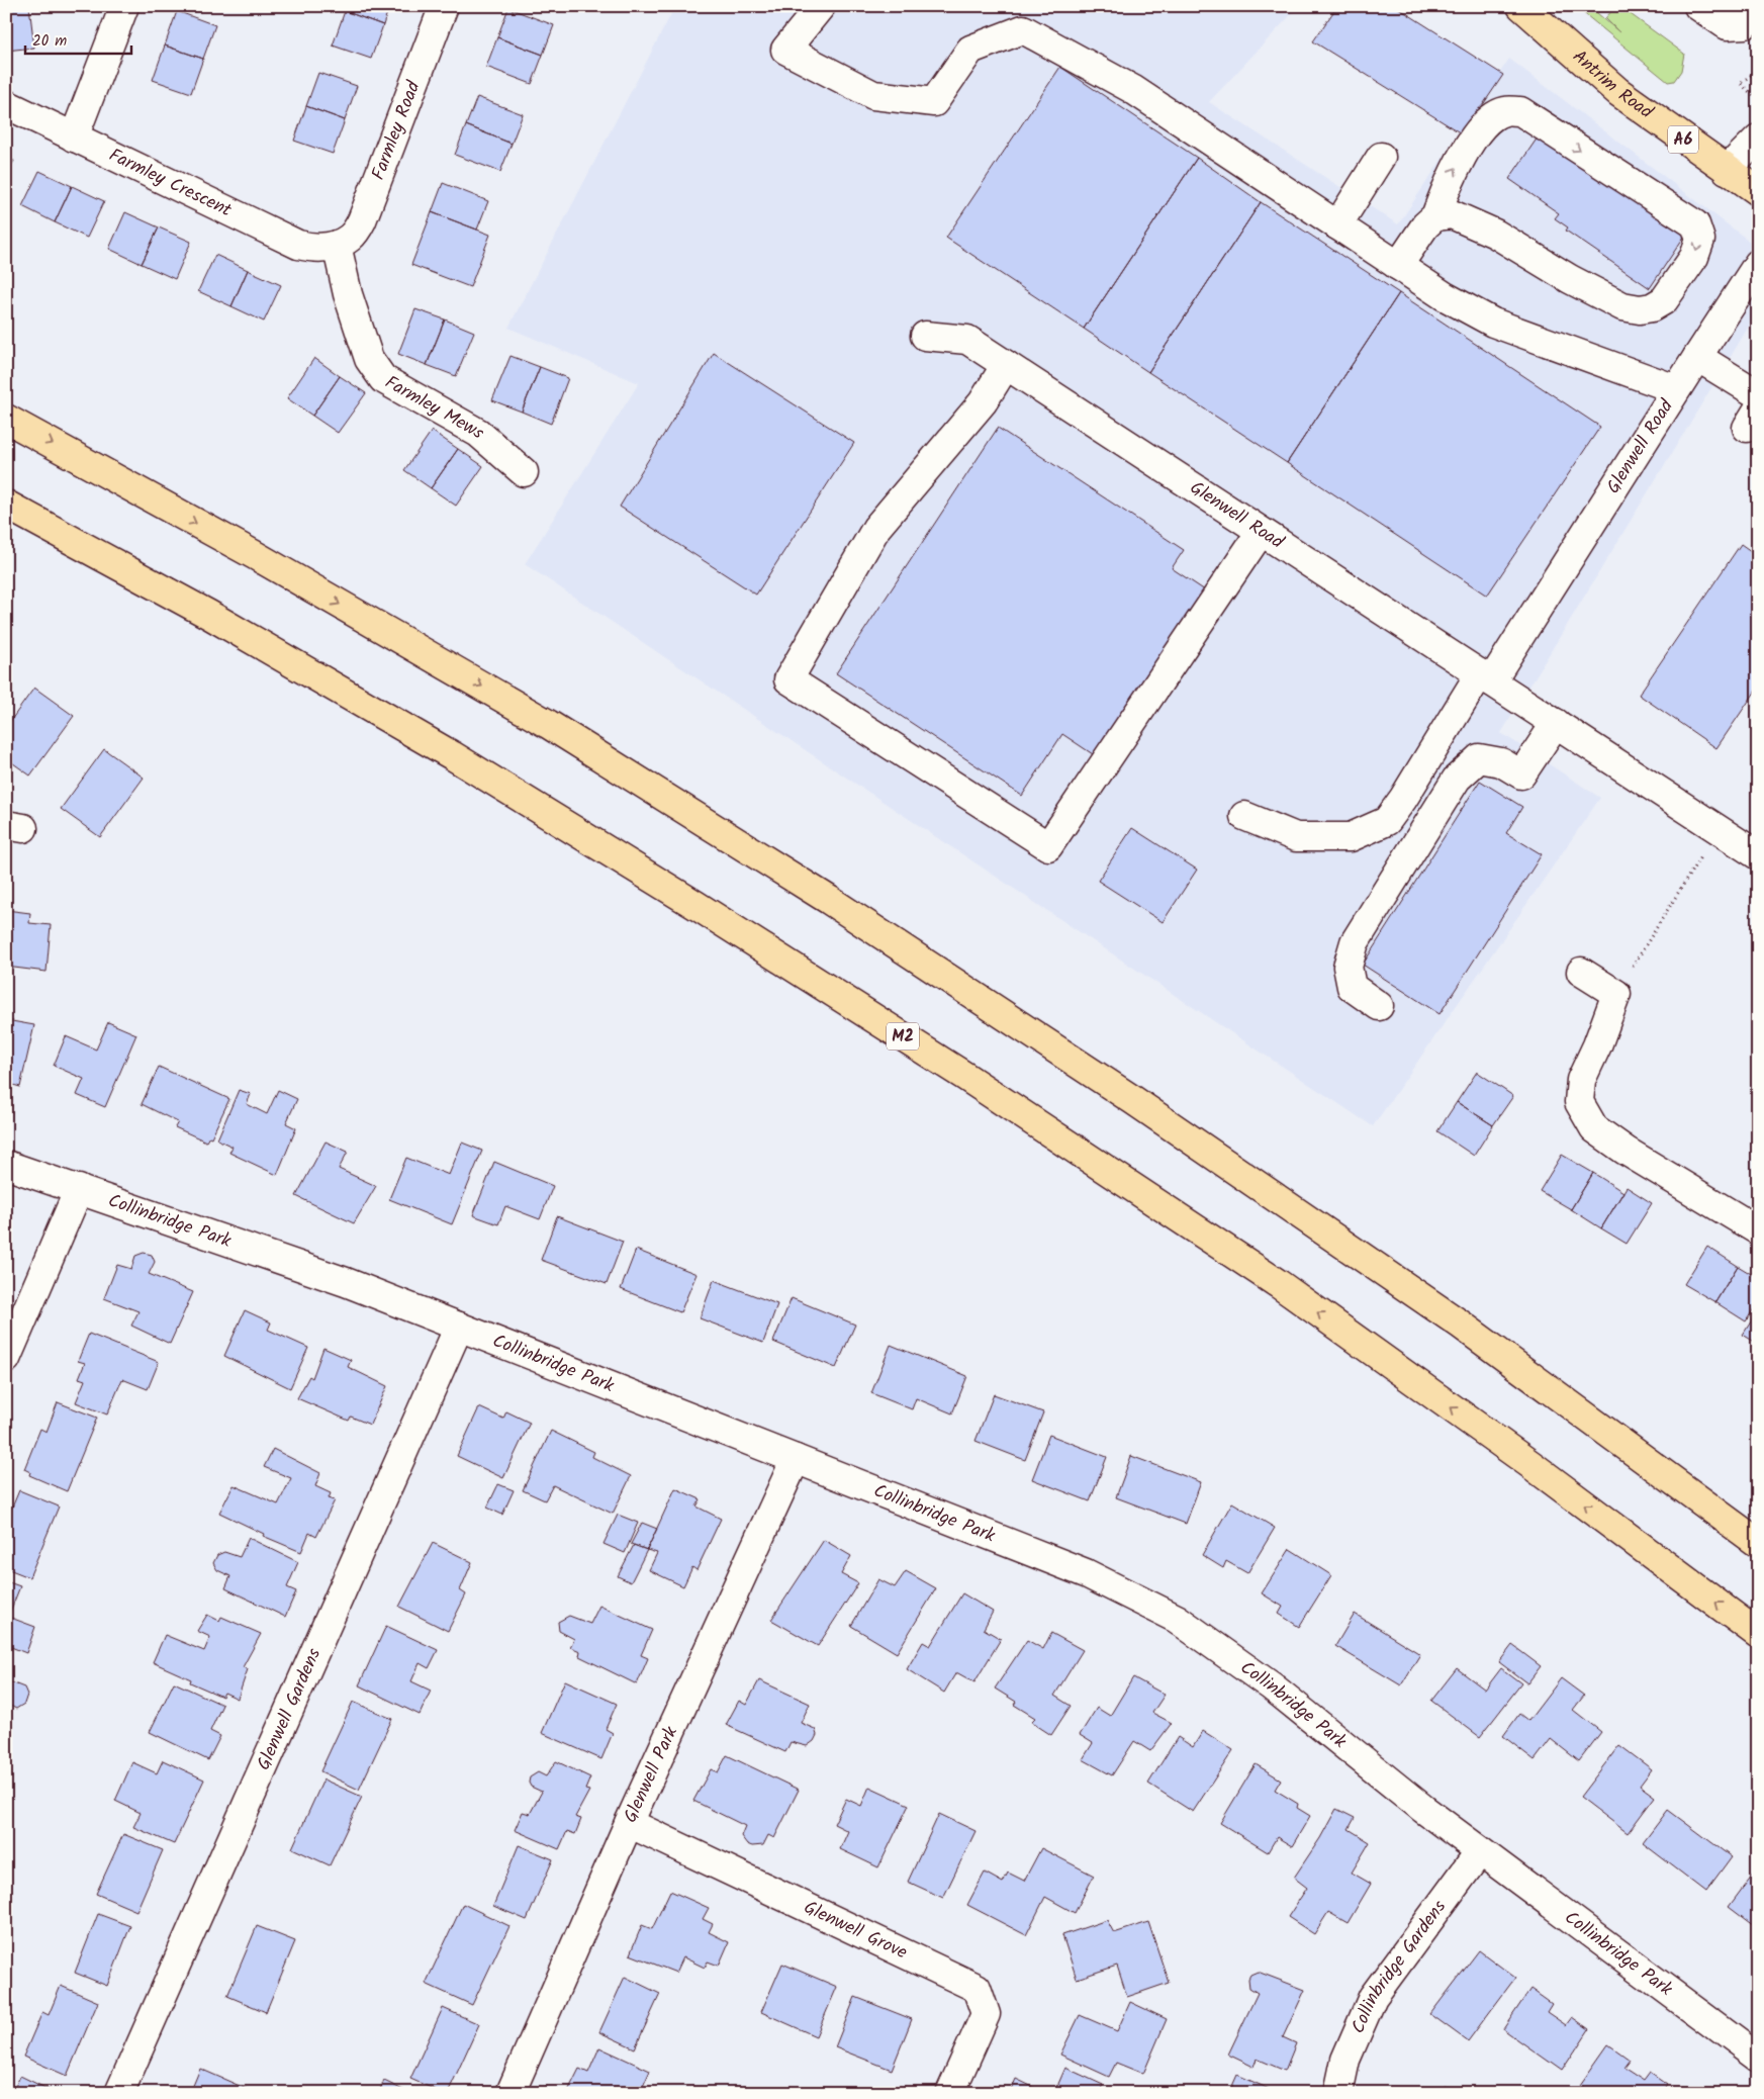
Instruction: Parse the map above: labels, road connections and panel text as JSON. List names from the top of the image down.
{
  "streets": {
    "main road": ["Antrim Road", "A6", "M2"],
    "street": [
      "Farmley Road",
      "Farmley Crescent",
      "Farmley Mews",
      "Glenwell Road",
      "Collinbridge Park",
      "Glenwell Gardens",
      "Glenwell Park",
      "Glenwell Grove",
      "Collinbridge Gardens"
    ]
  },
  "crossings": [
    ["Farmley Road", "Farmley Crescent"],
    ["Farmley Road", "Farmley Mews"],
    ["Farmley Crescent", "Farmley Mews"],
    ["Collinbridge Park", "Glenwell Gardens"],
    ["Collinbridge Park", "Glenwell Park"],
    ["Collinbridge Park", "Collinbridge Gardens"],
    ["Glenwell Park", "Glenwell Grove"]
  ],
  "scale_bar": "20 m"
}
